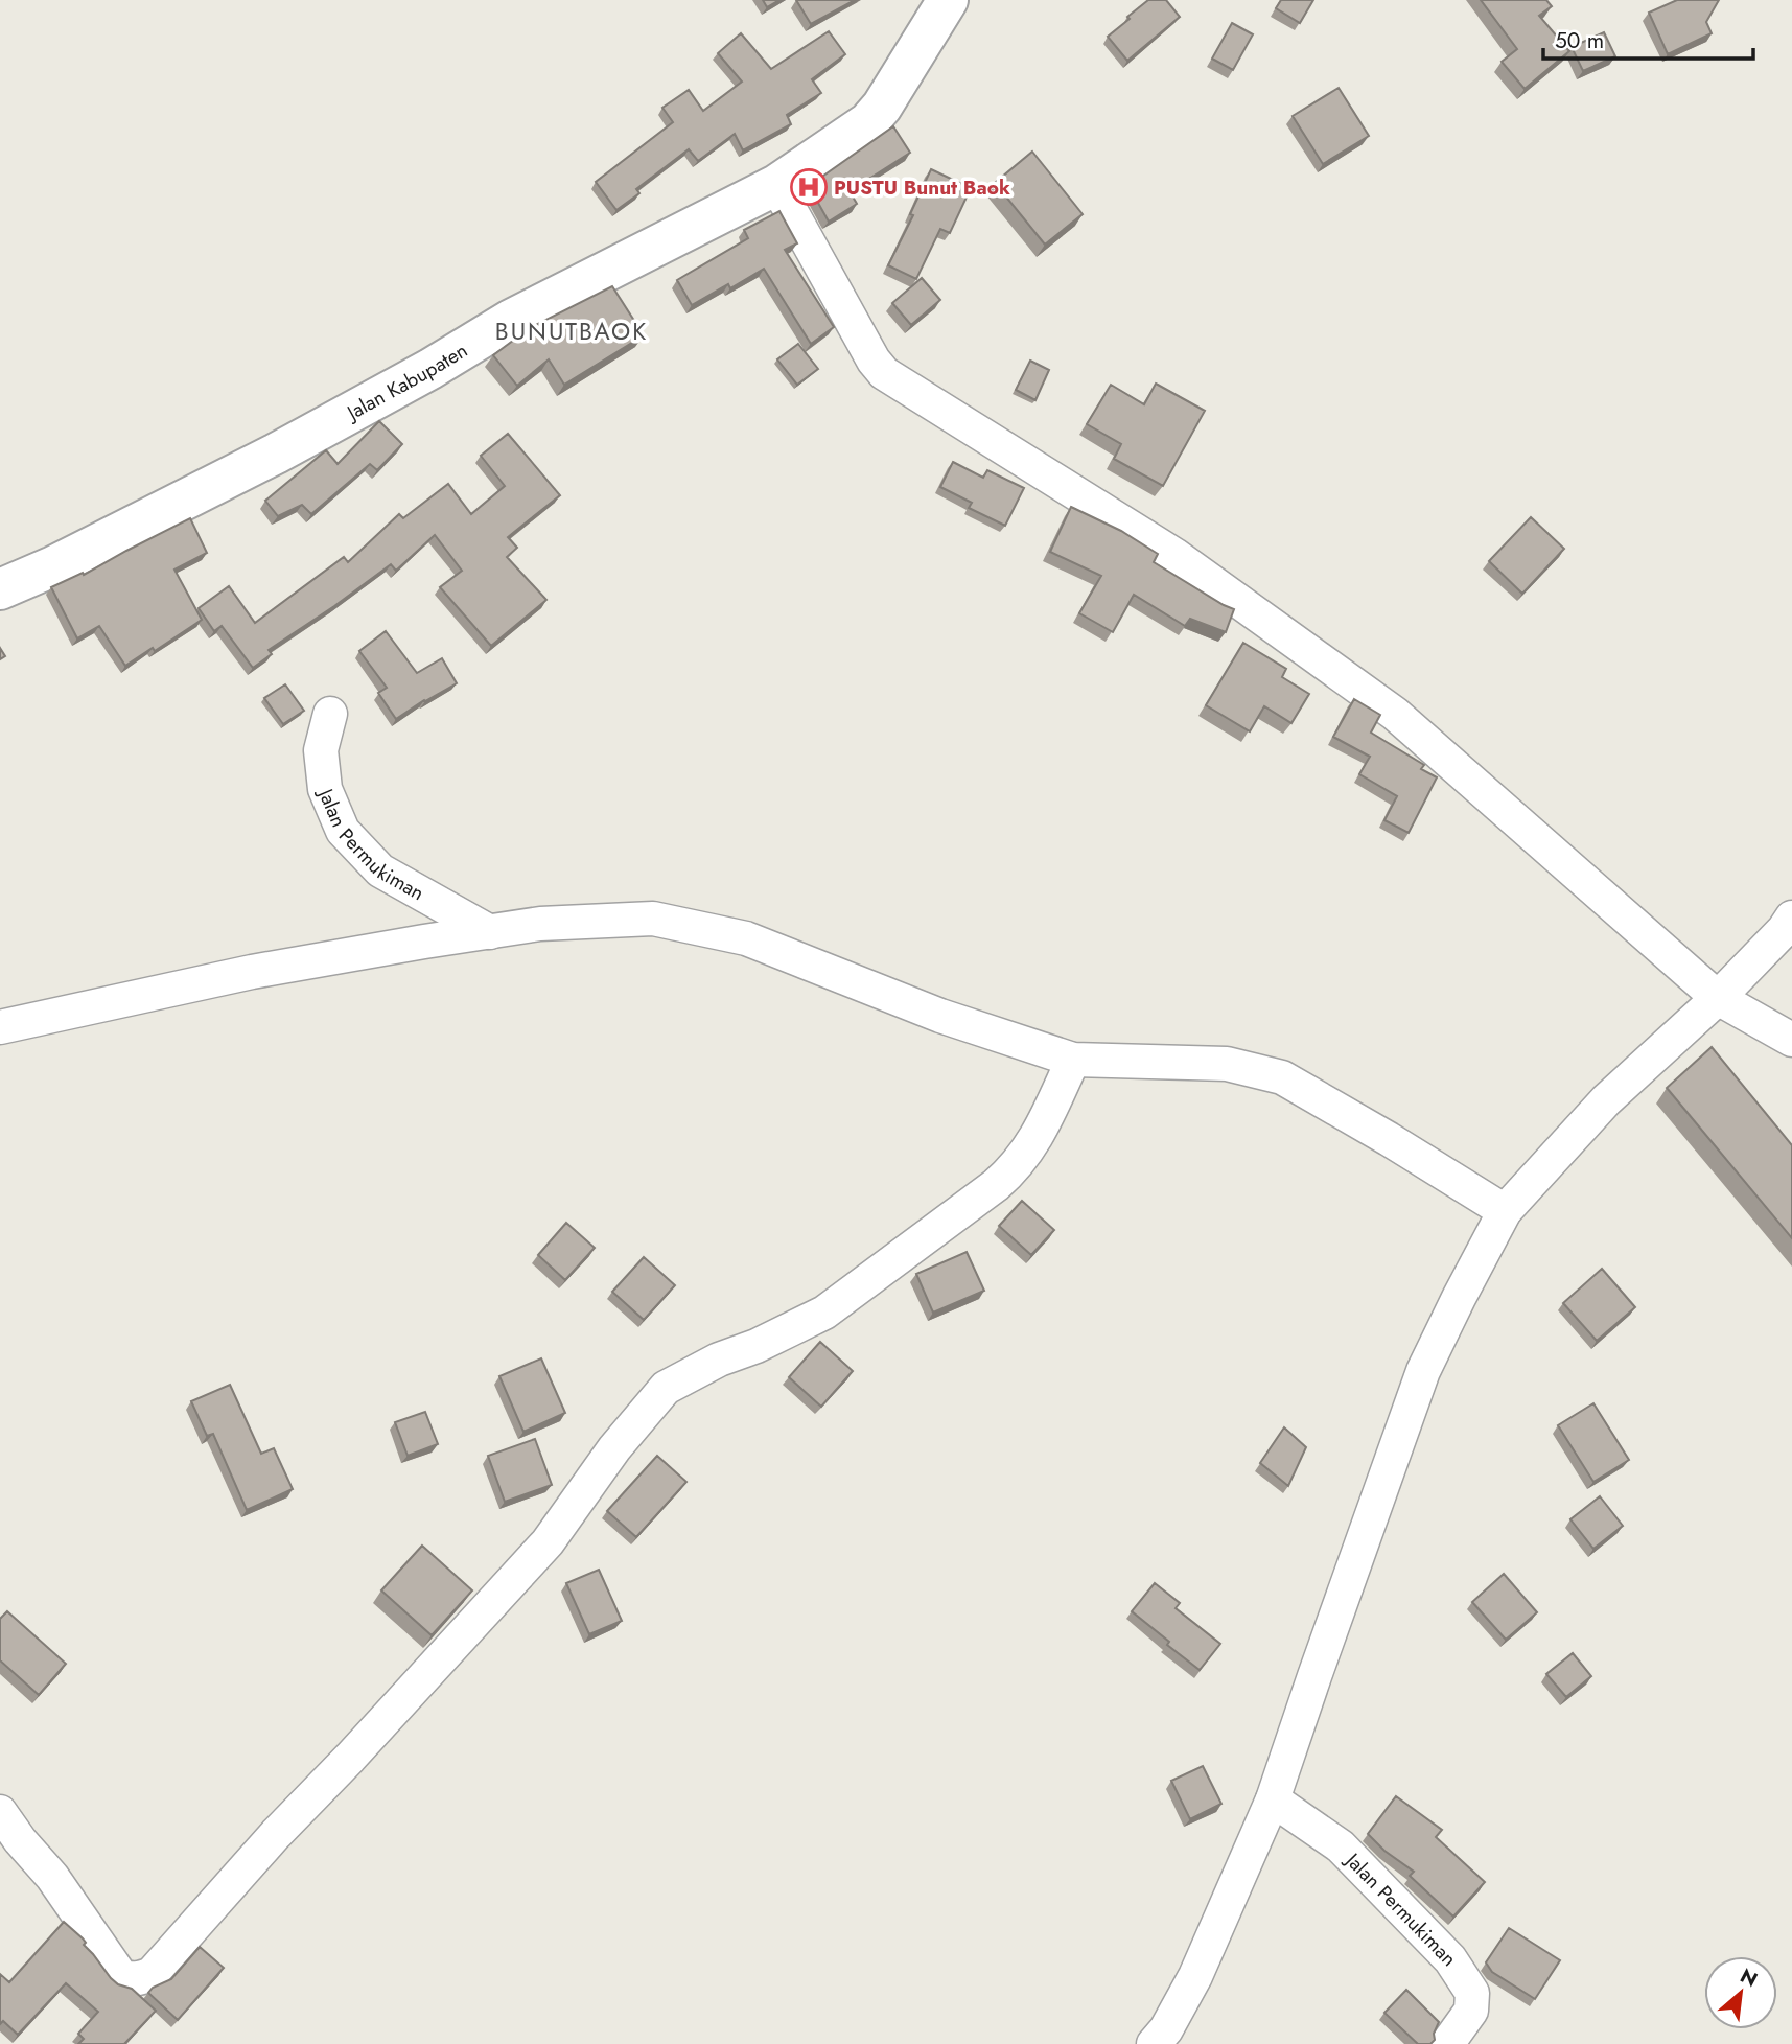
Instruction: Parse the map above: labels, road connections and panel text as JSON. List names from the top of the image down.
{
  "streets": {
    "street": ["Jalan Kabupaten", "Jalan Permukiman"]
  },
  "districts": ["BUNUTBAOK"],
  "places": {
    "hospital": ["PUSTU Bunut Baok"]
  },
  "scale_bar": "50 m",
  "north": "top right"
}
